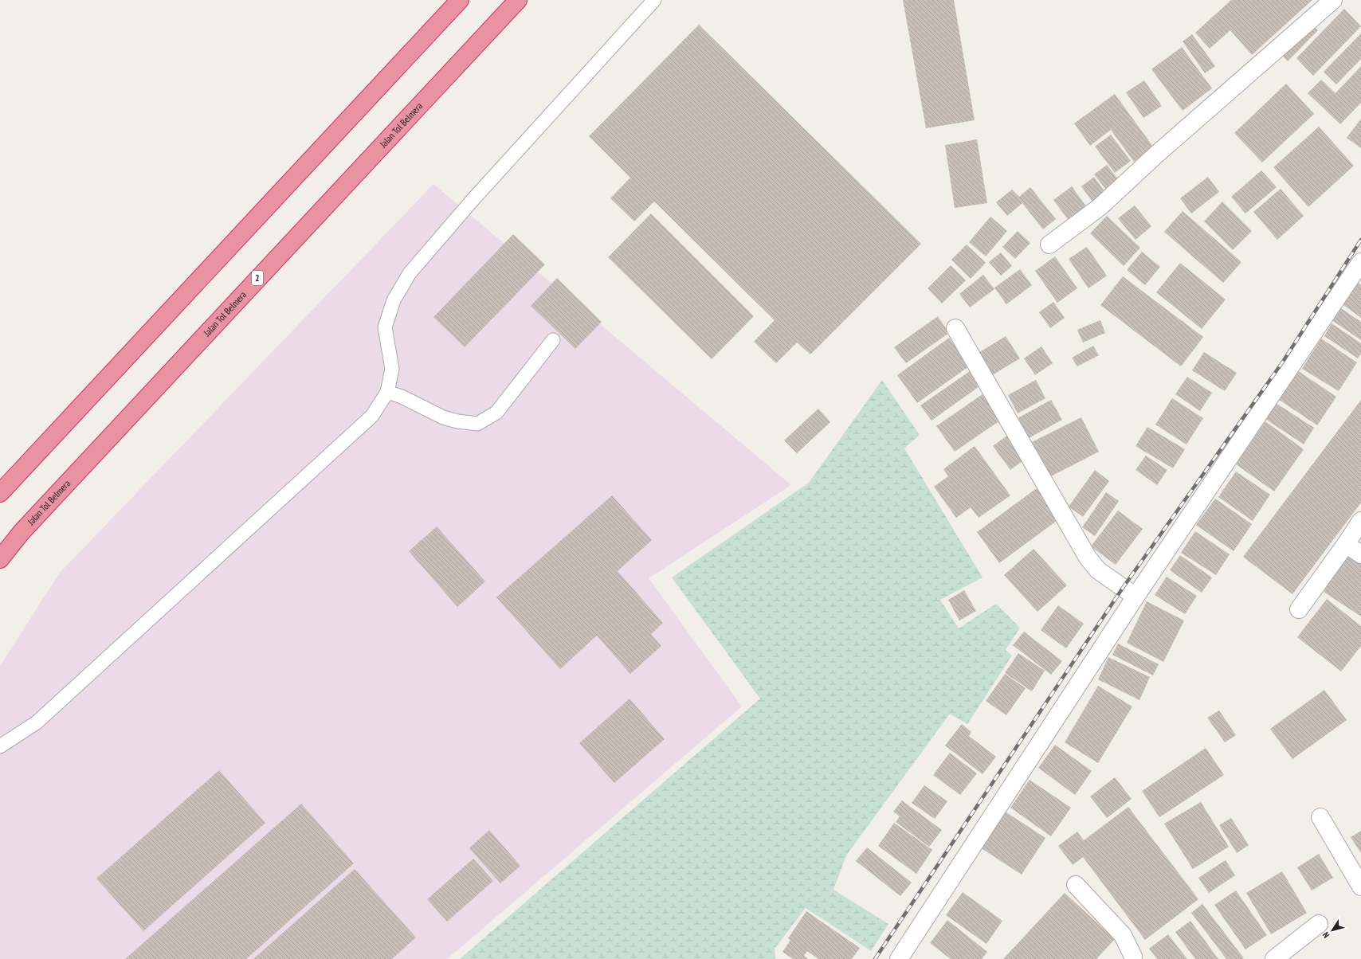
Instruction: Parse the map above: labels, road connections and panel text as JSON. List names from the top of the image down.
{
  "streets": {
    "highway": ["Jalan Tol Belmera", "2"]
  },
  "north": "bottom left"
}
